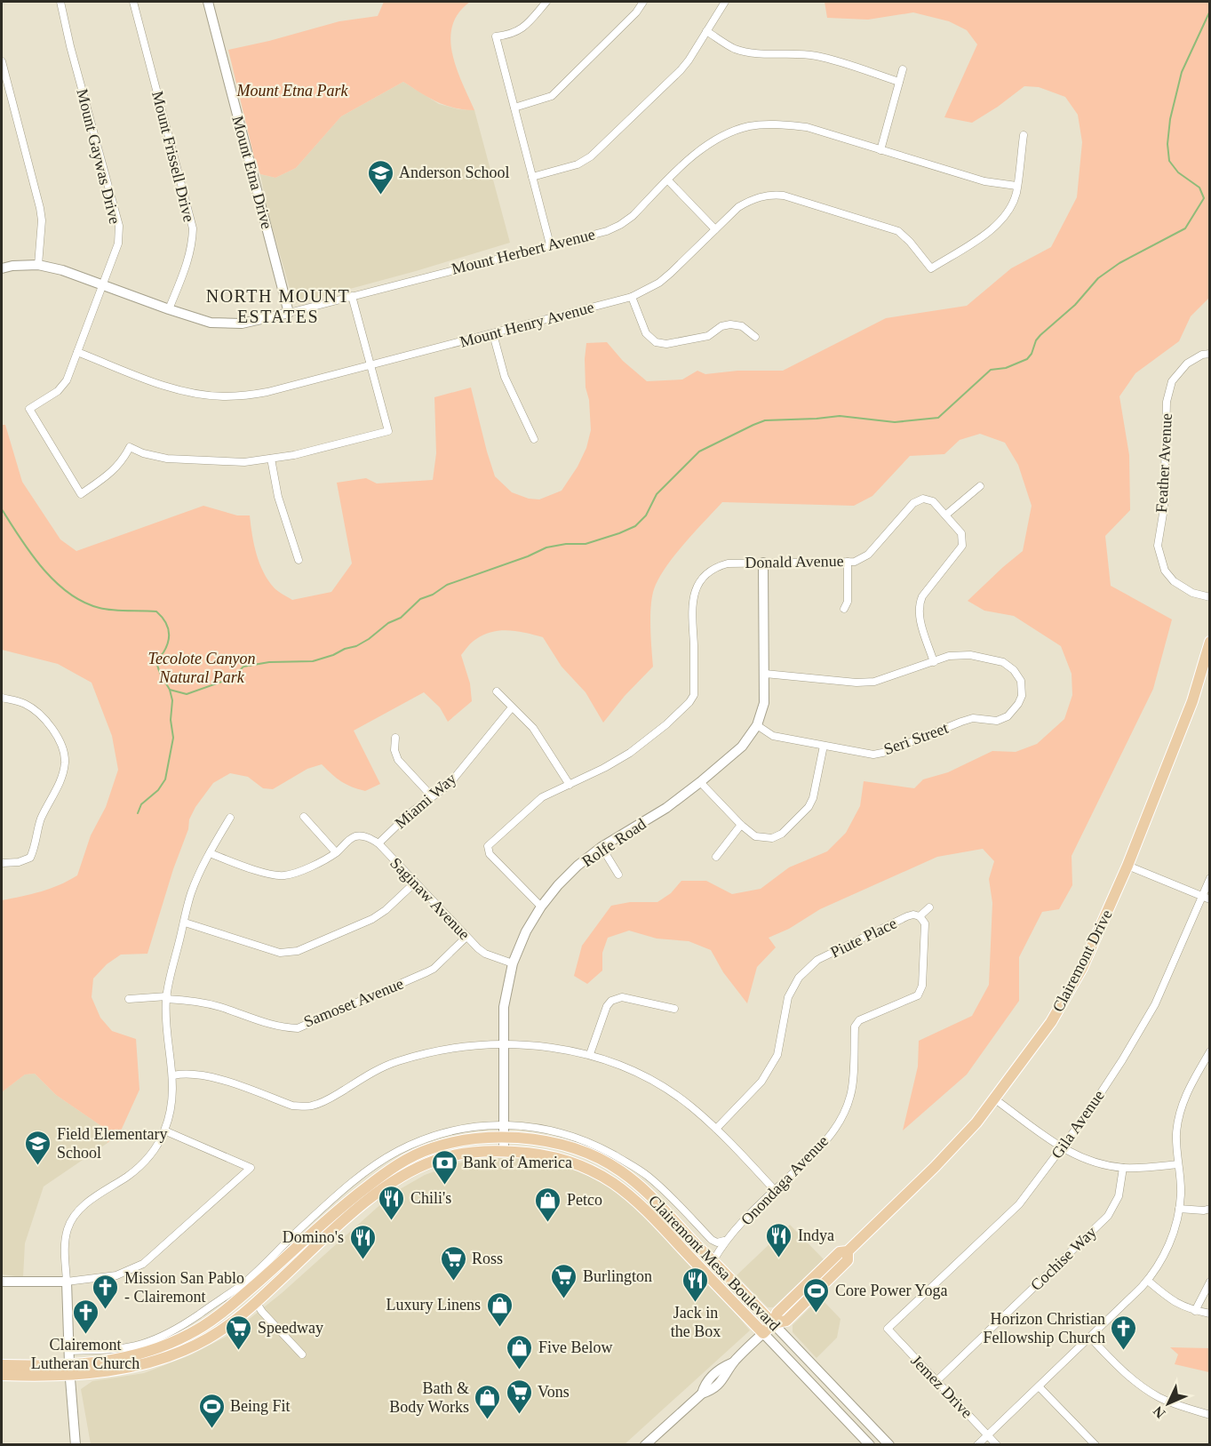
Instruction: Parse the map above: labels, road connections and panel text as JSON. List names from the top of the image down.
{
  "streets": {
    "main road": ["Clairemont Drive", "Clairemont Mesa Boulevard"],
    "street": [
      "Mount Gaywas Drive",
      "Mount Frissell Drive",
      "Mount Etna Drive",
      "Mount Herbert Avenue",
      "Mount Henry Avenue",
      "Feather Avenue",
      "Donald Avenue",
      "Seri Street",
      "Miami Way",
      "Rolfe Road",
      "Saginaw Avenue",
      "Piute Place",
      "Samoset Avenue",
      "Gila Avenue",
      "Onondaga Avenue",
      "Cochise Way",
      "Jemez Drive"
    ]
  },
  "crossings": [
    ["Mount Gaywas Drive", "Mount Herbert Avenue"],
    ["Mount Gaywas Drive", "Mount Henry Avenue"],
    ["Mount Frissell Drive", "Mount Herbert Avenue"],
    ["Mount Etna Drive", "Mount Herbert Avenue"],
    ["Mount Herbert Avenue", "Mount Henry Avenue"],
    ["Donald Avenue", "Rolfe Road"],
    ["Seri Street", "Rolfe Road"],
    ["Miami Way", "Saginaw Avenue"],
    ["Rolfe Road", "Saginaw Avenue"],
    ["Rolfe Road", "Clairemont Mesa Boulevard"],
    ["Saginaw Avenue", "Samoset Avenue"],
    ["Piute Place", "Onondaga Avenue"],
    ["Clairemont Drive", "Clairemont Mesa Boulevard"],
    ["Gila Avenue", "Jemez Drive"],
    ["Onondaga Avenue", "Clairemont Mesa Boulevard"],
    ["Cochise Way", "Jemez Drive"]
  ],
  "districts": ["NORTH MOUNT ESTATES"],
  "parks": ["Mount Etna Park", "Tecolote Canyon Natural Park"],
  "places": {
    "school or university": ["Anderson School", "Field Elementary School"],
    "bank": ["Bank of America"],
    "restaurant": [
      "Chili's",
      "Indya",
      "Domino's",
      "Jack in the Box"
    ],
    "shop": [
      "Petco",
      "Luxury Linens",
      "Five Below",
      "Bath & Body Works"
    ],
    "supermarket": [
      "Ross",
      "Burlington",
      "Speedway",
      "Vons"
    ],
    "church": ["Mission San Pablo - Clairemont", "Clairemont Lutheran Church", "Horizon Christian Fellowship Church"],
    "sports": ["Core Power Yoga", "Being Fit"]
  },
  "north": "bottom left"
}
